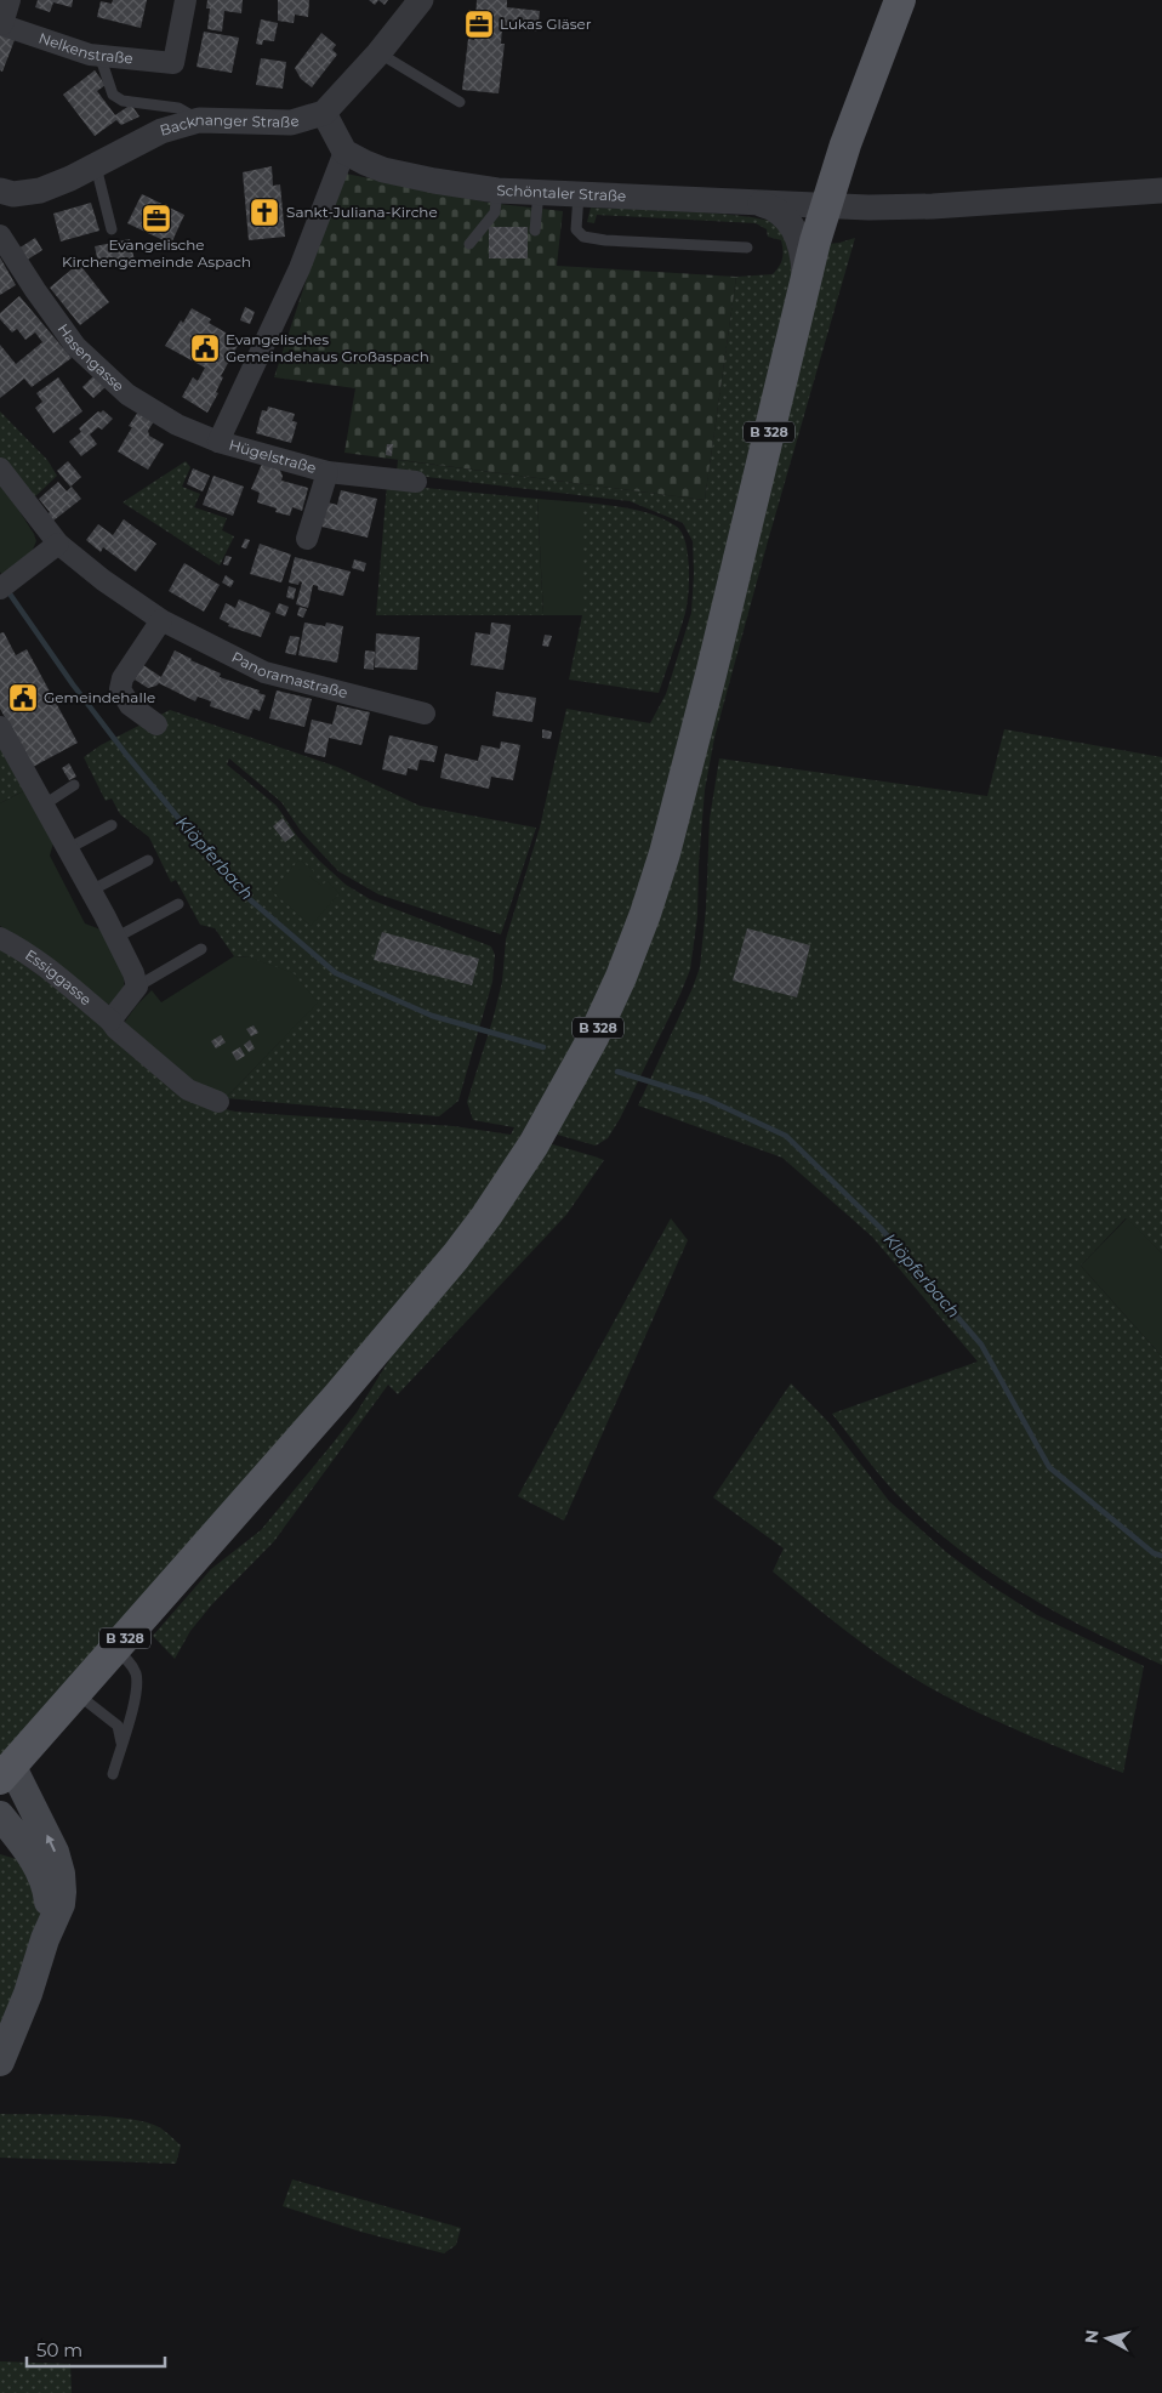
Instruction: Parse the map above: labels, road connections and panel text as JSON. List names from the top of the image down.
{
  "streets": {
    "main road": ["B 328"],
    "street": [
      "Nelkenstraße",
      "Backnanger Straße",
      "Schöntaler Straße",
      "Hasengasse",
      "Hügelstraße",
      "Panoramastraße",
      "Essiggasse"
    ]
  },
  "crossings": [
    ["Schöntaler Straße", "B 328"],
    ["Hasengasse", "Hügelstraße"]
  ],
  "water": ["Klöpferbach"],
  "places": {
    "office": ["Lukas Gläser", "Evangelische Kirchengemeinde Aspach"],
    "church": ["Sankt-Juliana-Kirche"],
    "public building": ["Evangelisches Gemeindehaus Großaspach", "Gemeindehalle"]
  },
  "scale_bar": "50 m",
  "north": "left"
}
